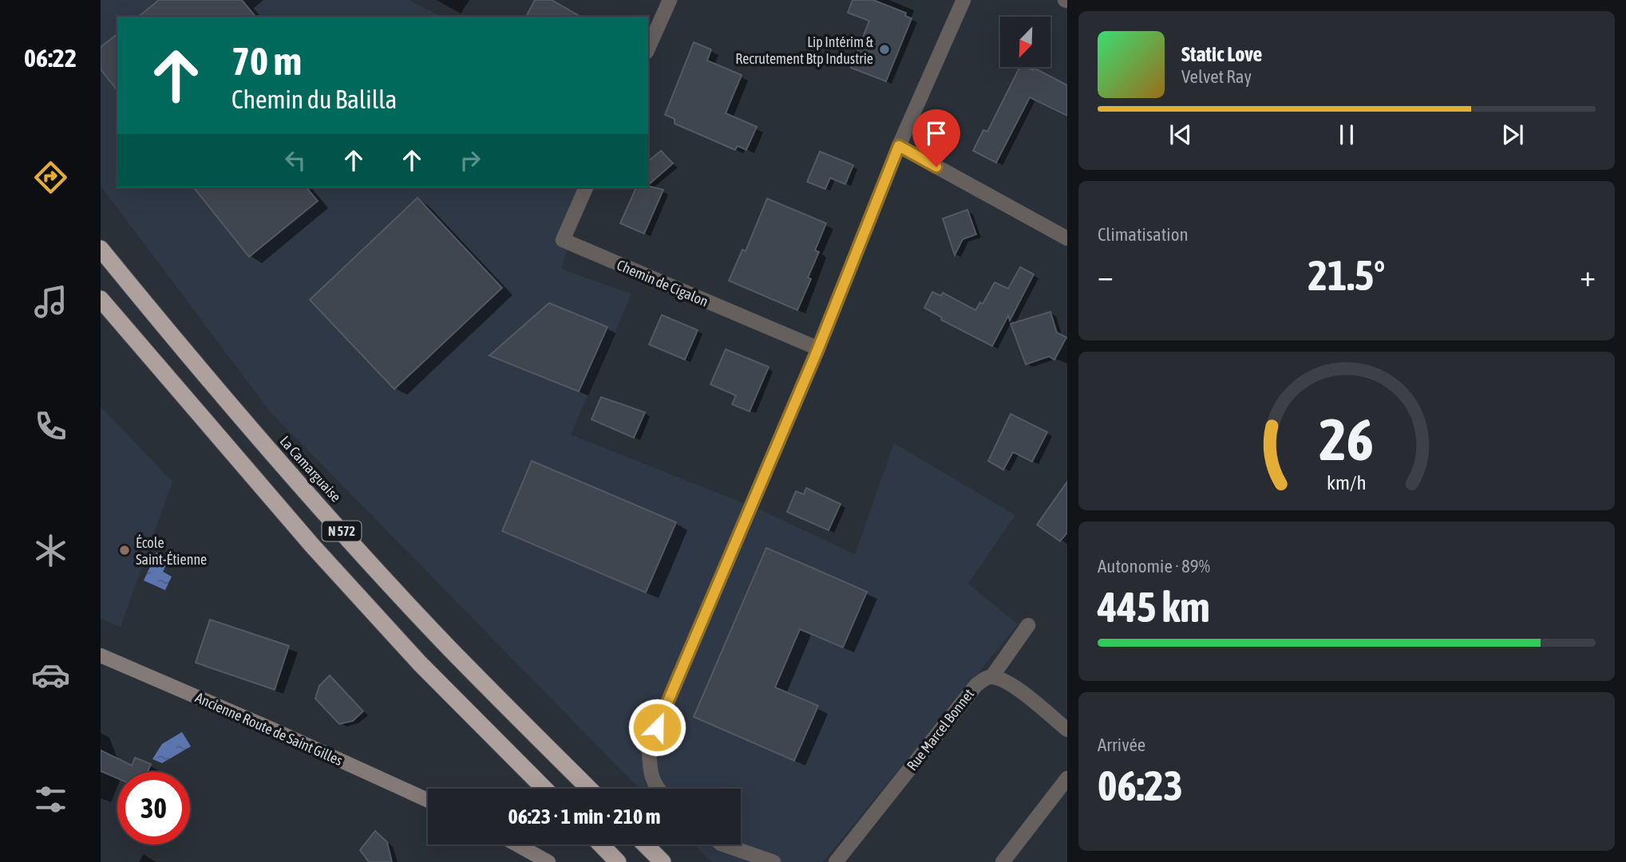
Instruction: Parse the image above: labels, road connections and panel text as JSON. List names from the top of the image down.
{
  "streets": {
    "highway": ["La Camarguaise", "N 572"],
    "street": ["Chemin de Cigalon", "Ancienne Route de Saint Gilles", "Rue Marcel Bonnet"]
  },
  "places": ["Lip Intérim & Recrutement Btp Industrie", "École Saint-Étienne"],
  "north": "bottom left",
  "page": {
    "tabs": "06:22",
    "turn": ["70 m", "Chemin du Balilla"],
    "song": ["Static Love", "Velvet Ray"],
    "tile": [
      "Climatisation",
      ["Autonomie · 89%", "445 km"],
      ["Arrivée", "06:23"]
    ],
    "heat": ["−", "21.5°", "+"],
    "limit": "30",
    "trip": "06:23 · 1 min · 210 m",
    "gauge": ["26", "km/h"]
  }
}
